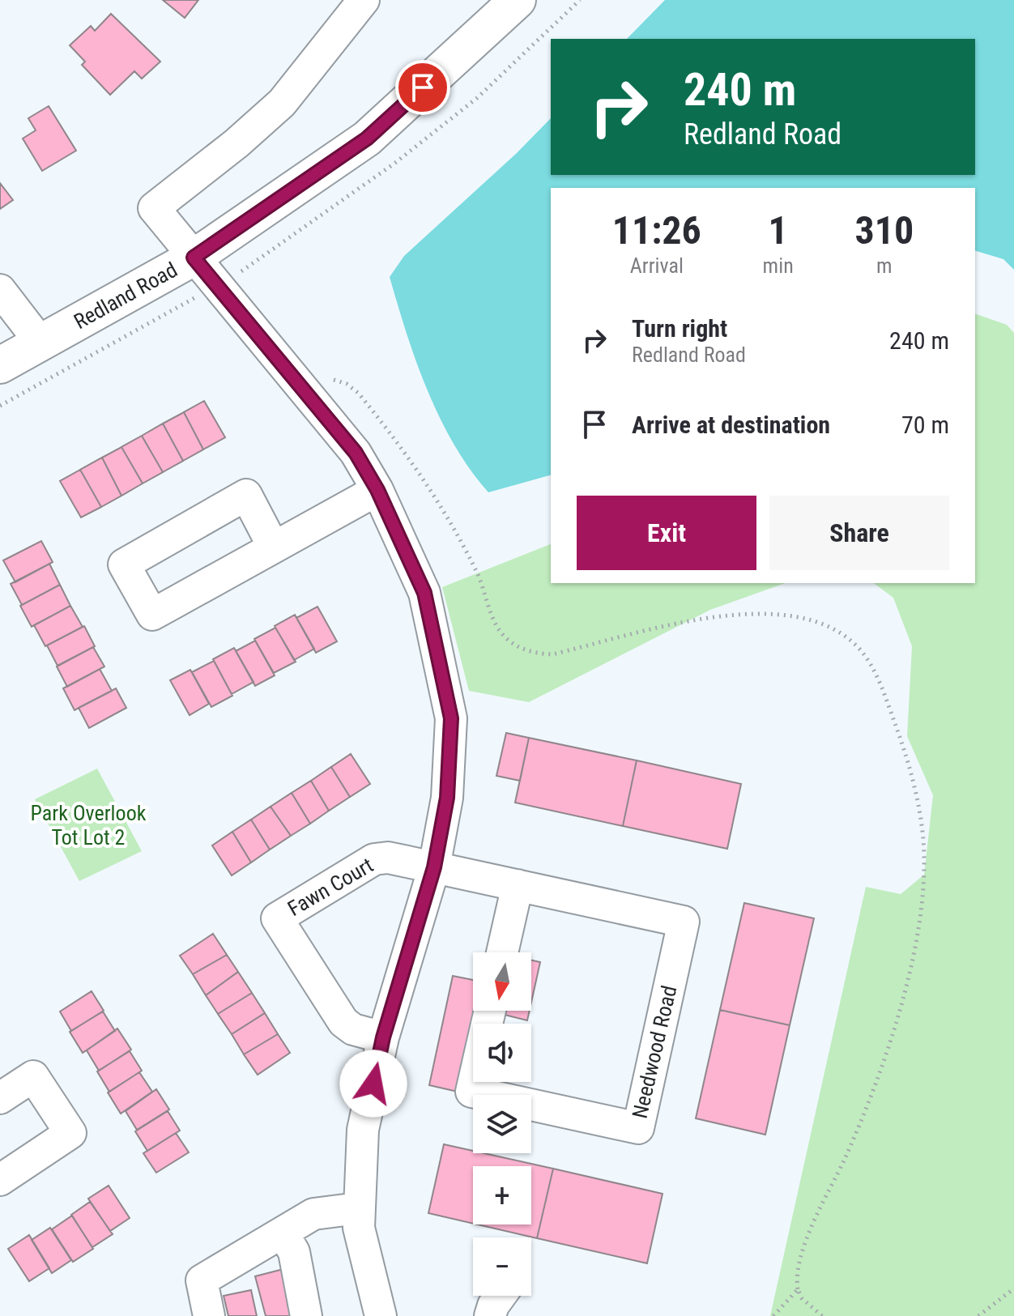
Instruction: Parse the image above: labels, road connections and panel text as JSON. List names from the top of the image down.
{
  "streets": {
    "main road": ["Redland Road"],
    "street": ["Fawn Court", "Needwood Road"]
  },
  "crossings": [
    ["Fawn Court", "Needwood Road"]
  ],
  "parks": ["Park Overlook Tot Lot 2"],
  "north": "bottom",
  "page": {
    "turn": ["240 m", "Redland Road"],
    "eta": [
      "11:26",
      "Arrival",
      "1",
      "min",
      "310",
      "m"
    ],
    "list": [
      {
        "name": "Turn right",
        "note": "Redland Road",
        "value": "240 m"
      },
      {
        "name": "Arrive at destination",
        "value": "70 m"
      }
    ],
    "buttons": ["Exit", "Share"],
    "map_buttons": ["+", "−"]
  }
}
